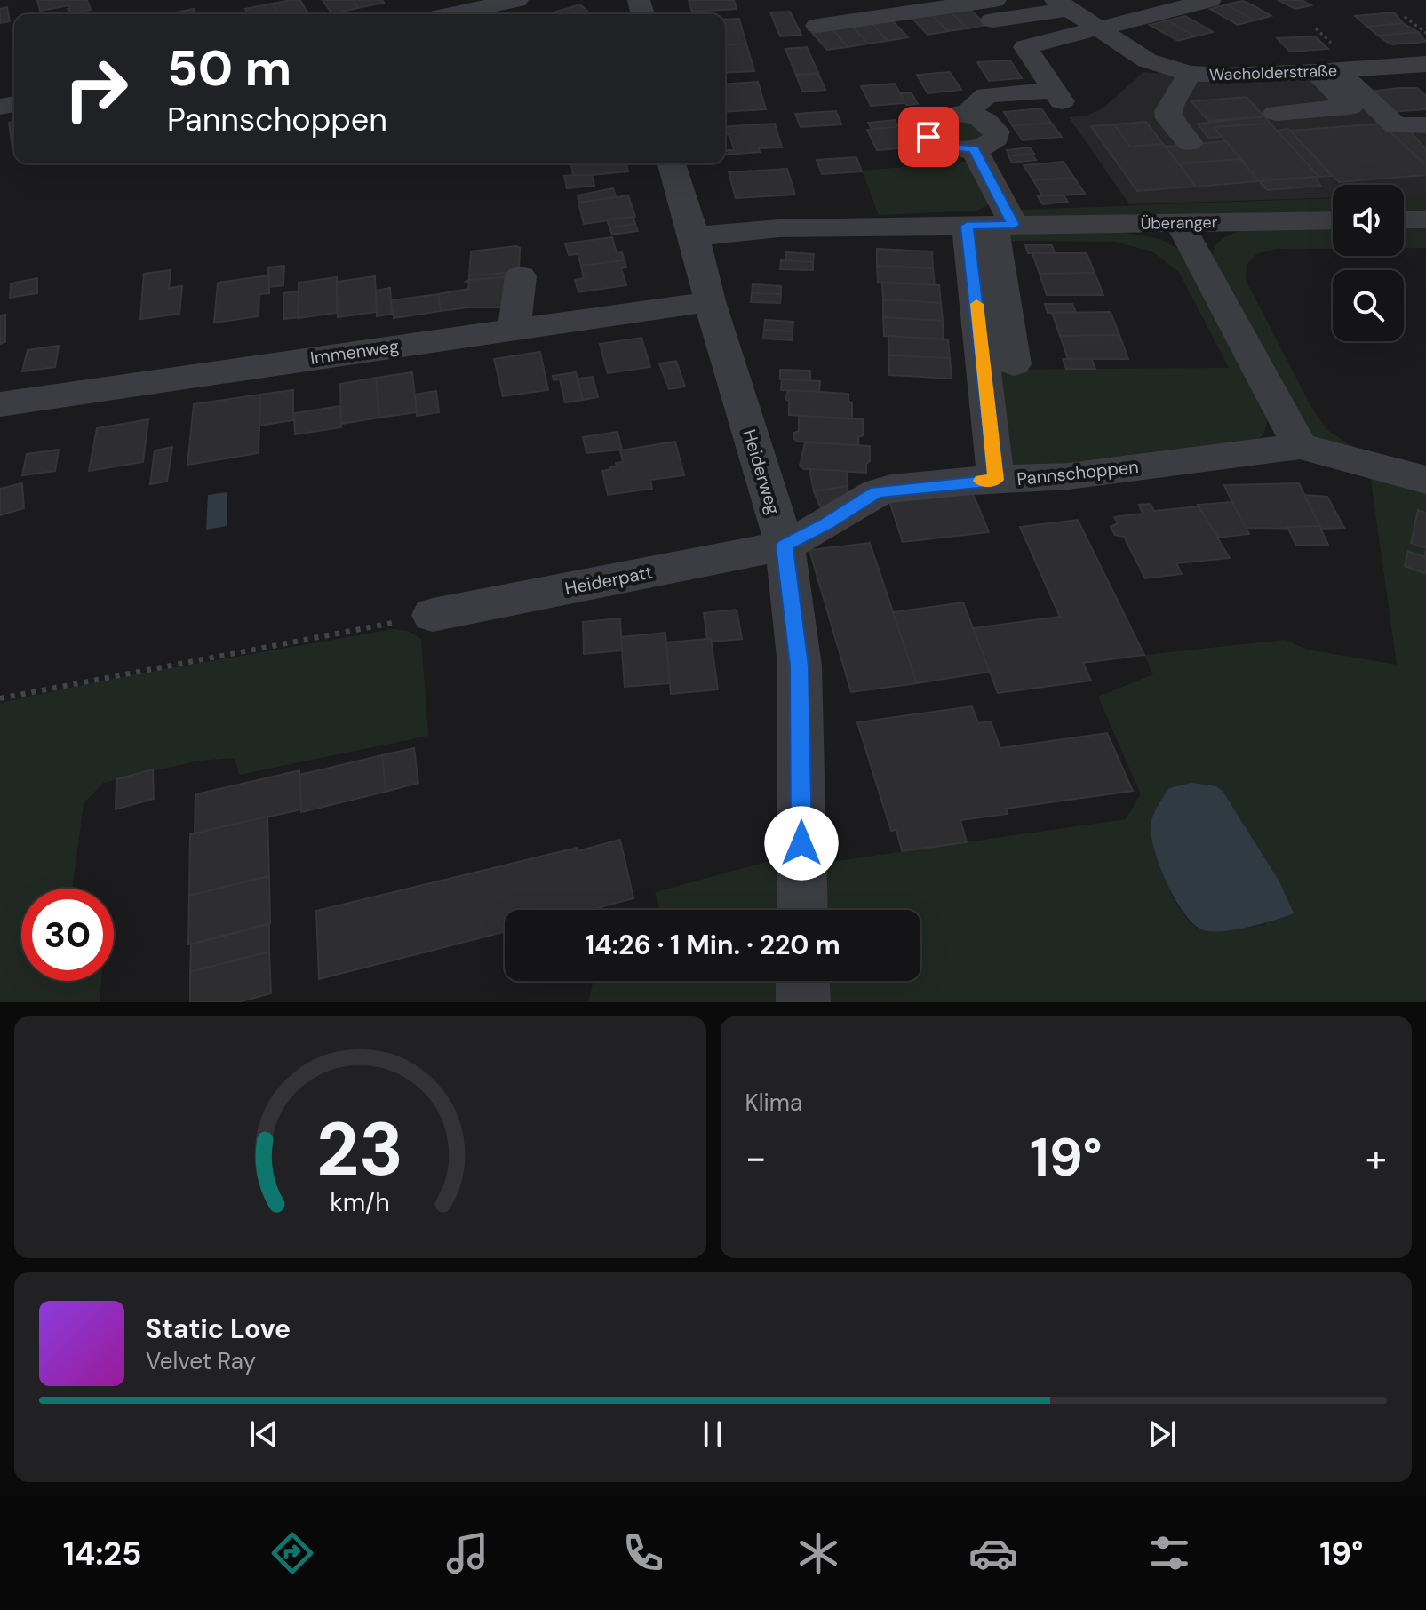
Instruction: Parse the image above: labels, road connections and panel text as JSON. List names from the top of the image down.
{
  "streets": {
    "street": [
      "Wacholderstraße",
      "Überanger",
      "Immenweg",
      "Heiderweg",
      "Pannschoppen",
      "Heiderpatt"
    ]
  },
  "crossings": [
    ["Überanger", "Heiderweg"],
    ["Immenweg", "Heiderweg"],
    ["Heiderweg", "Pannschoppen"],
    ["Heiderweg", "Heiderpatt"],
    ["Pannschoppen", "Heiderpatt"]
  ],
  "page": {
    "turn": ["50 m", "Pannschoppen"],
    "limit": "30",
    "trip": "14:26 · 1 Min. · 220 m",
    "tile": "Klima",
    "heat": ["−", "19°", "+"],
    "song": ["Static Love", "Velvet Ray"],
    "tabs": ["14:25", "19°"],
    "gauge": ["23", "km/h"]
  }
}
